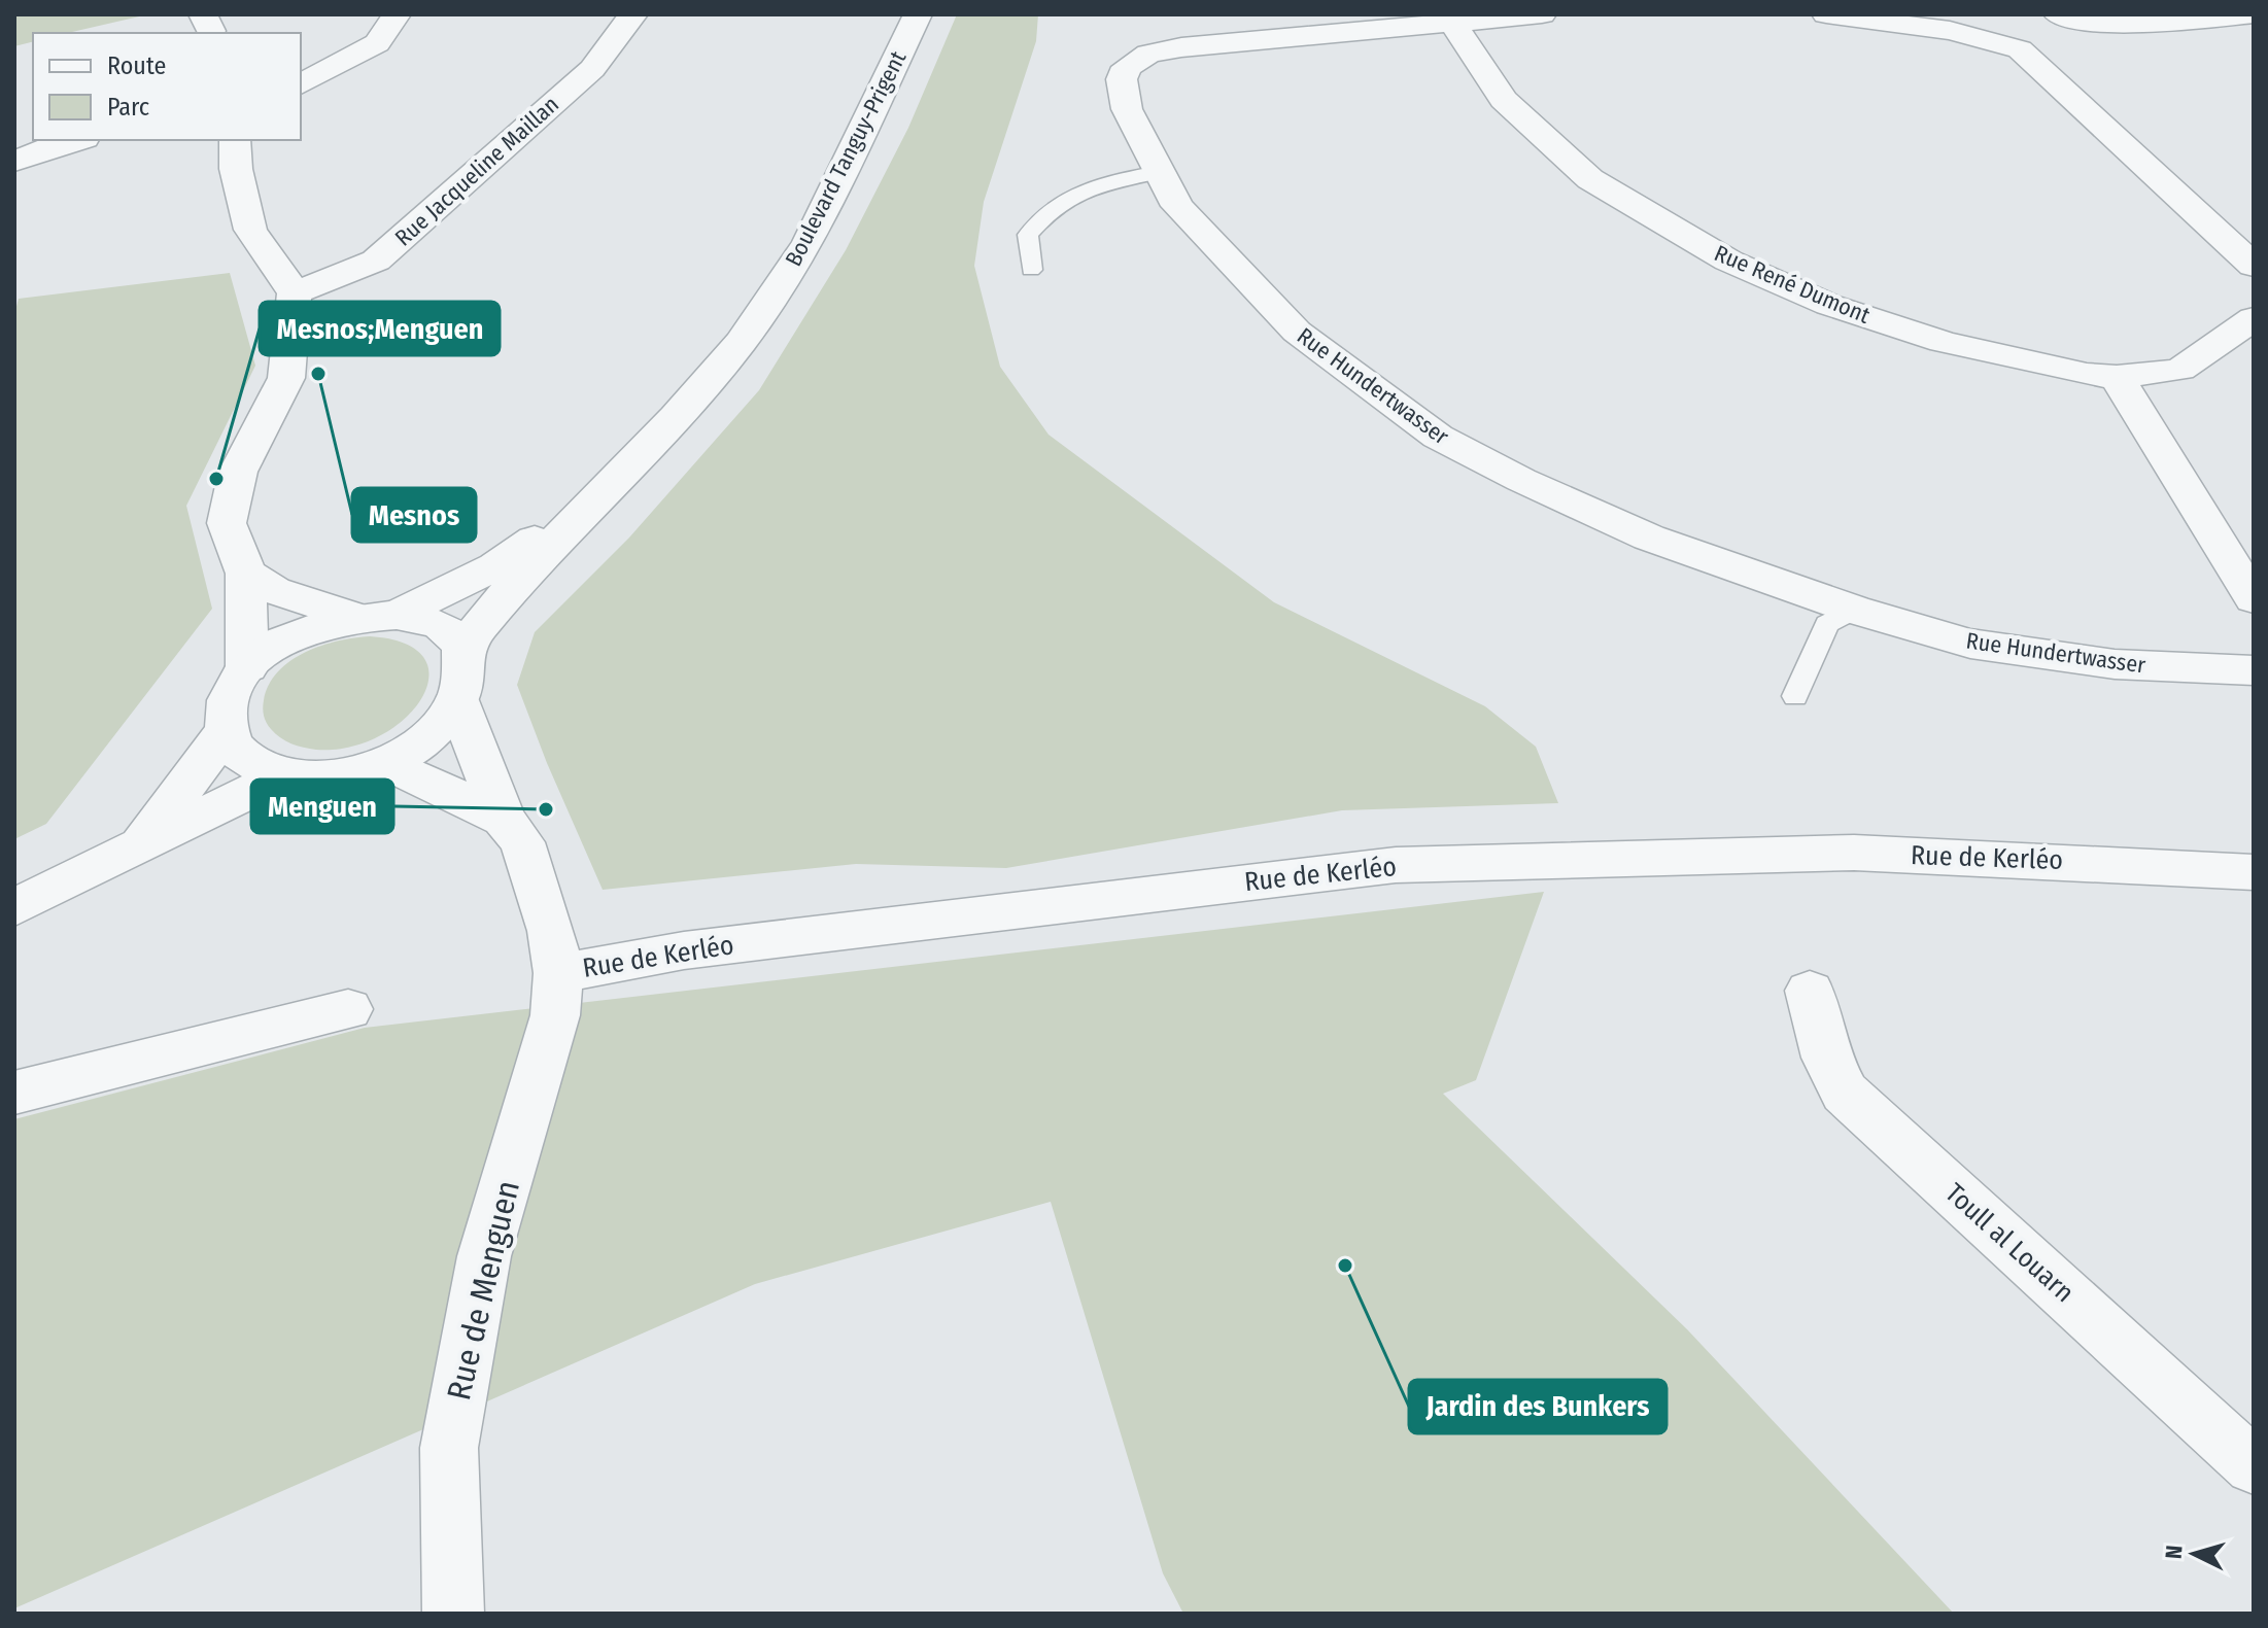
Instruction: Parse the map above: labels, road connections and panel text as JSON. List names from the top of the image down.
{
  "streets": {
    "street": [
      "Boulevard Tanguy-Prigent",
      "Rue Jacqueline Maillan",
      "Rue René Dumont",
      "Rue Hundertwasser",
      "Rue de Kerléo",
      "Toull al Louarn",
      "Rue de Menguen"
    ]
  },
  "crossings": [
    ["Boulevard Tanguy-Prigent", "Rue de Kerléo"],
    ["Rue René Dumont", "Rue Hundertwasser"],
    ["Rue de Kerléo", "Rue de Menguen"]
  ],
  "places": [
    "Mesnos",
    "Mesnos;Menguen",
    "Menguen",
    "Jardin des Bunkers"
  ],
  "legend": ["Route", "Parc"],
  "north": "left"
}
